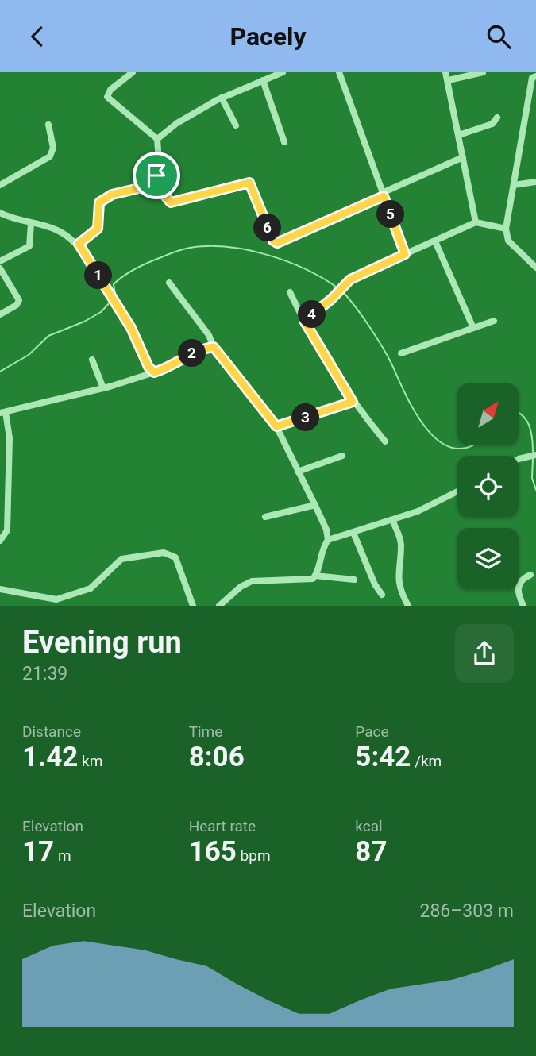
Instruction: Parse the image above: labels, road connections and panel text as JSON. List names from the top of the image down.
{
  "north": "top right",
  "page": {
    "header": "Pacely",
    "pins": [
      "5",
      "6",
      "1",
      "4",
      "2",
      "3"
    ],
    "heading": ["Evening run", "21:39"],
    "stats": [
      ["Distance", "1.42 km"],
      ["Time", "8:06"],
      ["Pace", "5:42 /km"],
      ["Elevation", "17 m"],
      ["Heart rate", "165 bpm"],
      ["kcal", "87"]
    ],
    "chart": ["Elevation", "286–303 m"]
  }
}
